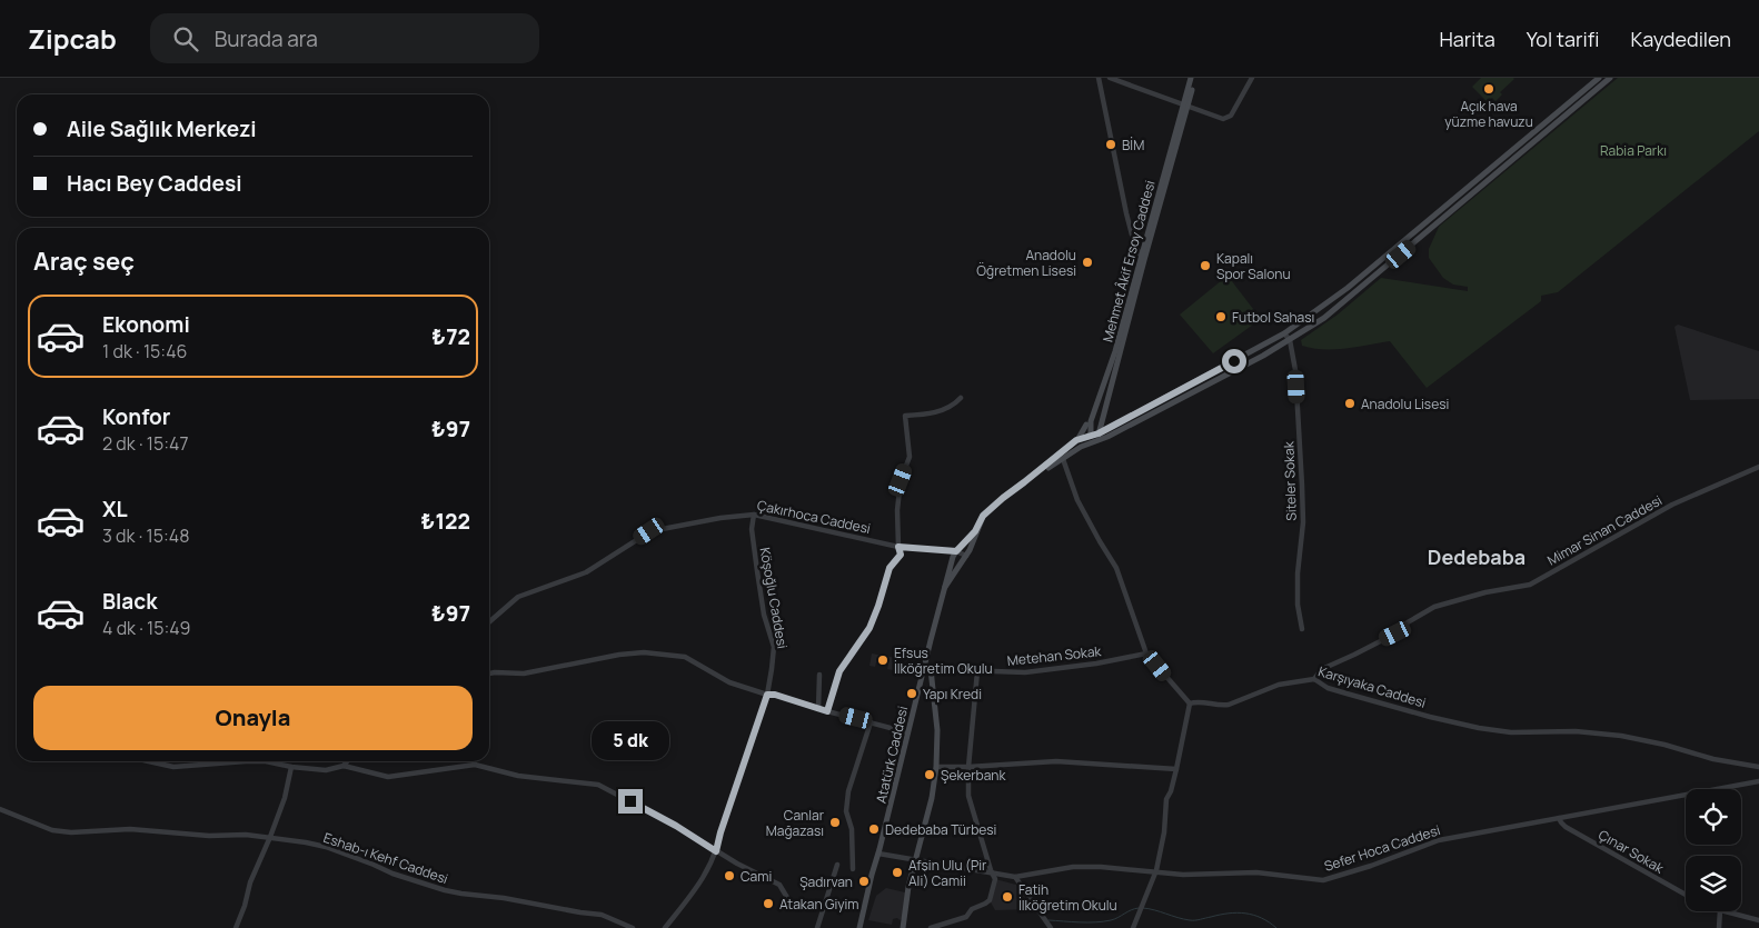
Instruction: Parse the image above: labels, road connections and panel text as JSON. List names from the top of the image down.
{
  "streets": {
    "main road": ["Mehmet Âkif Ersoy Caddesi", "Atatürk Caddesi"],
    "street": [
      "Siteler Sokak",
      "Çakırhoca Caddesi",
      "Mimar Sinan Caddesi",
      "Köşoğlu Caddesi",
      "Metehan Sokak",
      "Karşıyaka Caddesi",
      "Sefer Hoca Caddesi",
      "Çınar Sokak",
      "Eshab-ı Kehf Caddesi"
    ]
  },
  "crossings": [
    ["Mehmet Âkif Ersoy Caddesi", "Atatürk Caddesi"],
    ["Siteler Sokak", "Atatürk Caddesi"],
    ["Çakırhoca Caddesi", "Köşoğlu Caddesi"],
    ["Çakırhoca Caddesi", "Atatürk Caddesi"],
    ["Mimar Sinan Caddesi", "Karşıyaka Caddesi"],
    ["Metehan Sokak", "Atatürk Caddesi"],
    ["Atatürk Caddesi", "Sefer Hoca Caddesi"],
    ["Sefer Hoca Caddesi", "Çınar Sokak"]
  ],
  "districts": ["Dedebaba"],
  "parks": ["Rabia Parkı"],
  "places": [
    "Açık hava yüzme havuzu",
    "BİM",
    "Anadolu Öğretmen Lisesi",
    "Kapalı Spor Salonu",
    "Futbol Sahası",
    "Anadolu Lisesi",
    "Efsus İlköğretim Okulu",
    "Yapı Kredi",
    "Şekerbank",
    "Canlar Mağazası",
    "Dedebaba Türbesi",
    "Afşin Ulu (Pir Ali) Camii",
    "Cami",
    "Şadırvan",
    "Fatih İlköğretim Okulu",
    "Atakan Giyim"
  ],
  "page": {
    "header": "Zipcab",
    "search": "Burada ara",
    "nav": ["Harita", "Yol tarifi", "Kaydedilen"],
    "banner": ["Aile Sağlık Merkezi", "Hacı Bey Caddesi"],
    "heading": "Araç seç",
    "list": [
      {
        "name": "Ekonomi",
        "note": "1 dk · 15:46",
        "value": "₺72"
      },
      {
        "name": "Konfor",
        "note": "2 dk · 15:47",
        "value": "₺97"
      },
      {
        "name": "XL",
        "note": "3 dk · 15:48",
        "value": "₺122"
      },
      {
        "name": "Black",
        "note": "4 dk · 15:49",
        "value": "₺97"
      }
    ],
    "buttons": "Onayla",
    "bubble": "5 dk"
  }
}
